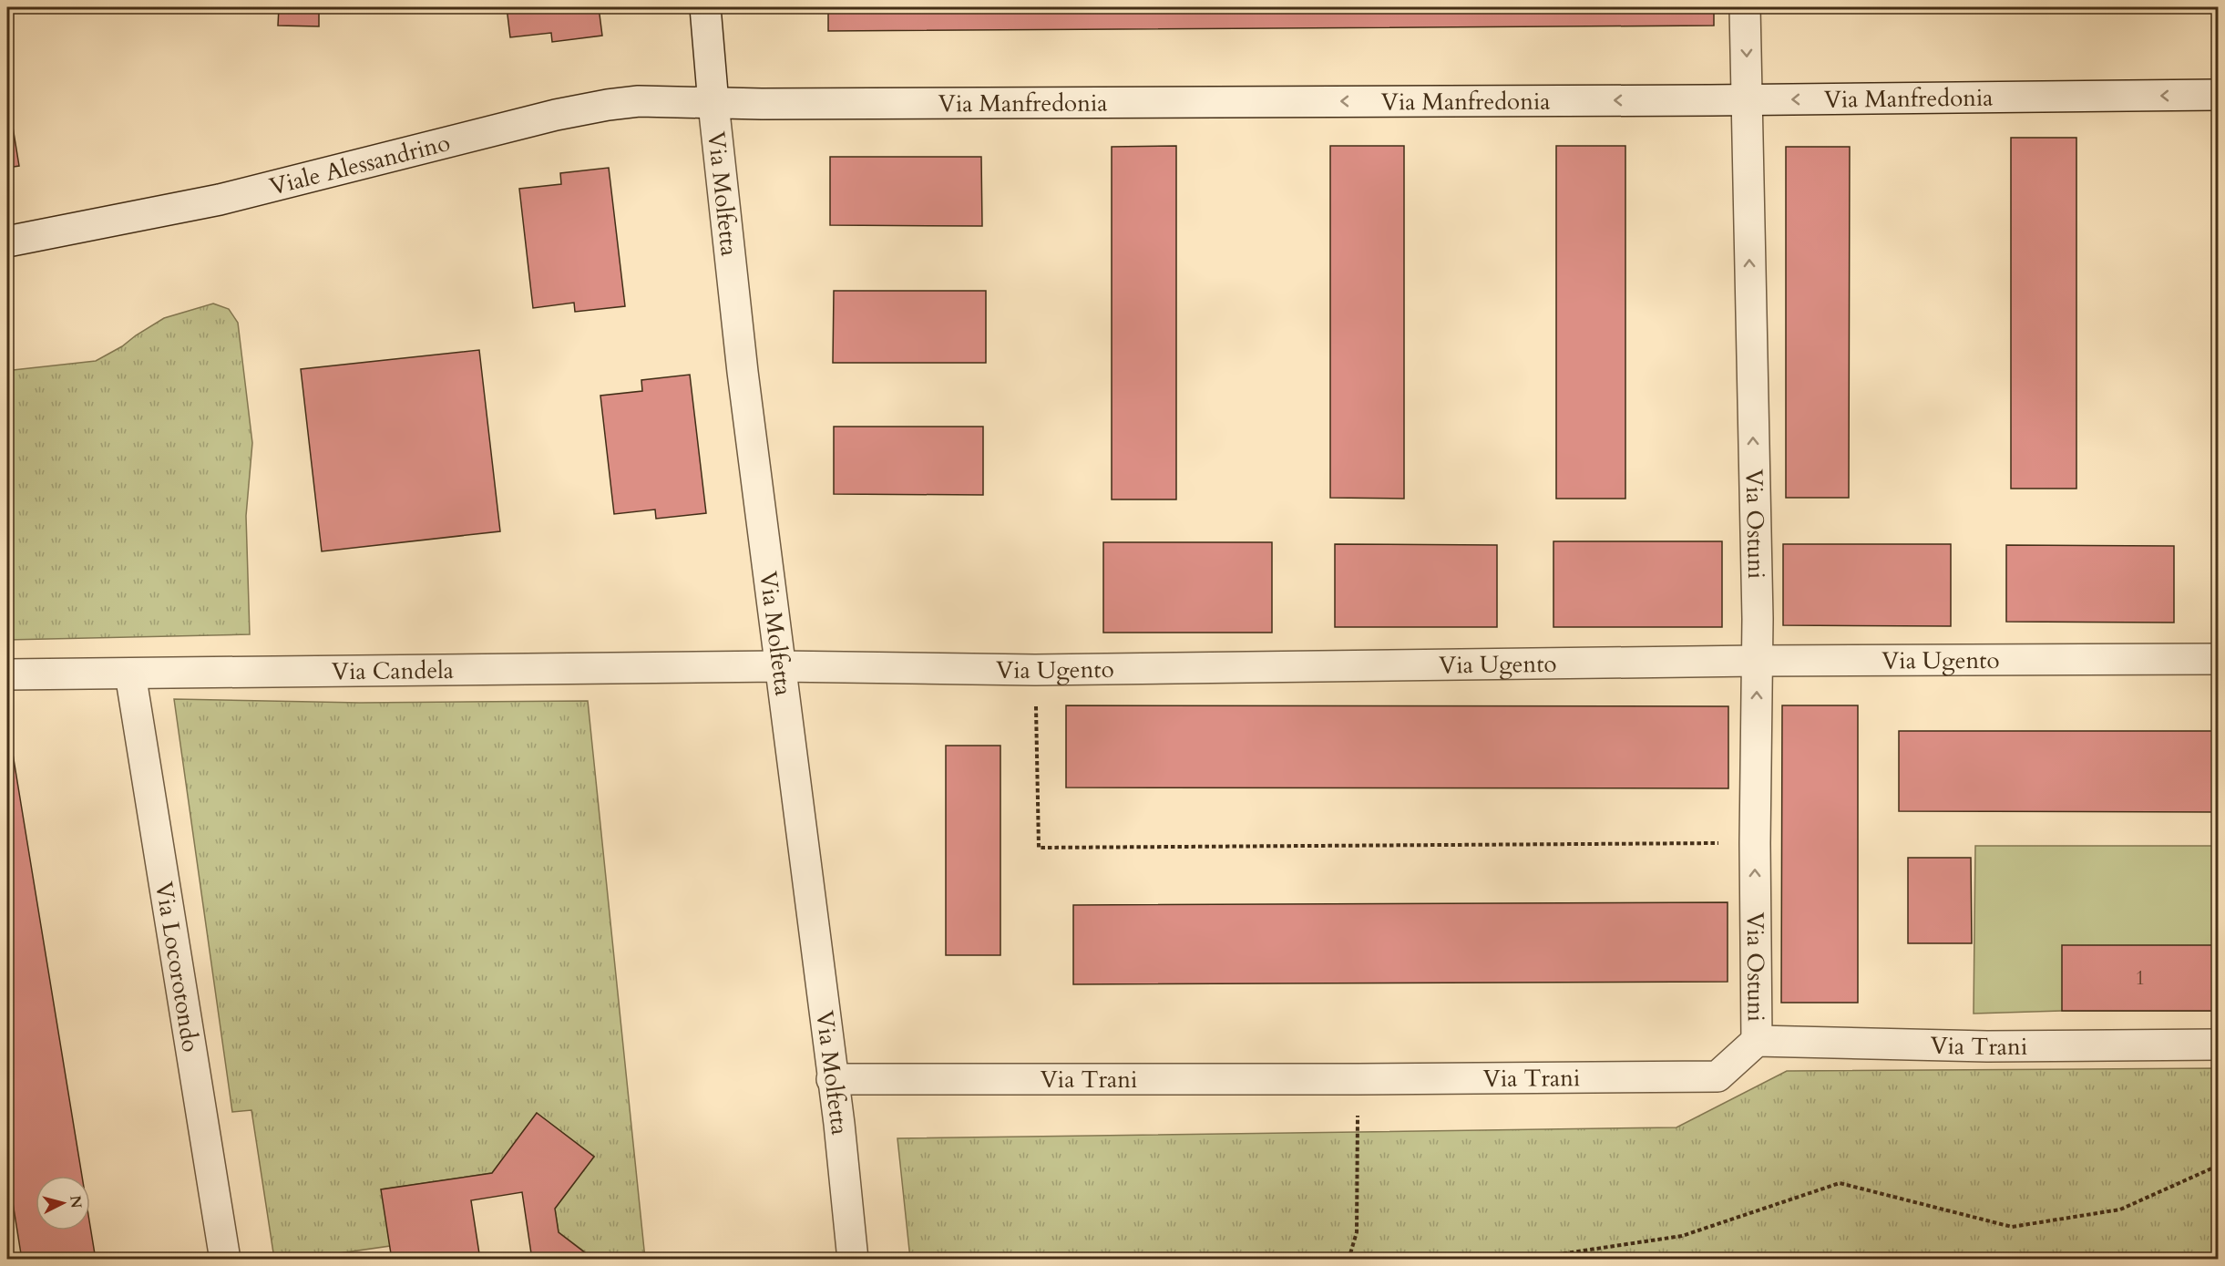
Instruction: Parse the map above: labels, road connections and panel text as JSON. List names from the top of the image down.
{
  "streets": {
    "street": [
      "Via Manfredonia",
      "Viale Alessandrino",
      "Via Molfetta",
      "Via Ostuni",
      "Via Ugento",
      "Via Candela",
      "Via Locorotondo",
      "Via Trani"
    ]
  },
  "crossings": [
    ["Via Manfredonia", "Viale Alessandrino"],
    ["Via Manfredonia", "Via Molfetta"],
    ["Via Manfredonia", "Via Ostuni"],
    ["Viale Alessandrino", "Via Molfetta"],
    ["Via Molfetta", "Via Ugento"],
    ["Via Molfetta", "Via Candela"],
    ["Via Molfetta", "Via Trani"],
    ["Via Ostuni", "Via Ugento"],
    ["Via Ostuni", "Via Trani"],
    ["Via Ugento", "Via Candela"],
    ["Via Candela", "Via Locorotondo"]
  ],
  "one_way": ["Via Manfredonia", "Via Ostuni"],
  "house_numbers": ["1"],
  "north": "right"
}
